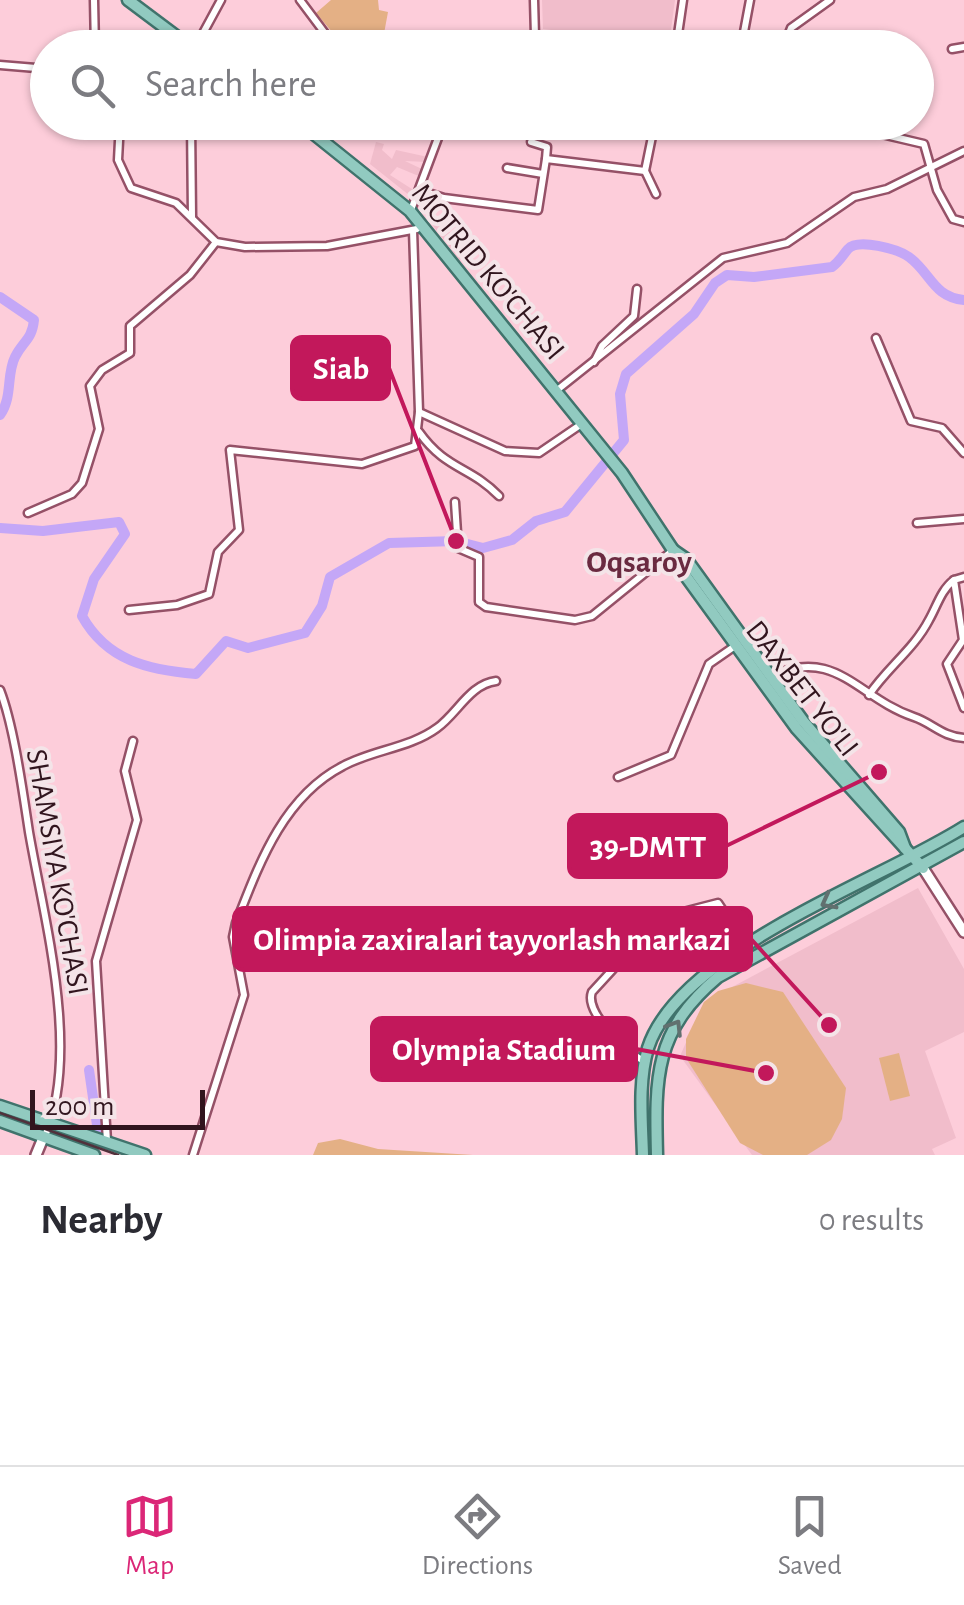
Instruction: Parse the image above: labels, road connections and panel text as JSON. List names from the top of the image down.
{
  "streets": {
    "main road": ["MOTRID KO'CHASI", "DAXBET YO'LI"],
    "street": ["SHAMSIYA KO'CHASI"]
  },
  "crossings": [
    ["MOTRID KO'CHASI", "DAXBET YO'LI"]
  ],
  "districts": ["Oqsaroy"],
  "places": [
    "Siab",
    "39-DMTT",
    "Olimpia zaxiralari tayyorlash markazi",
    "Olympia Stadium"
  ],
  "scale_bar": "200 m",
  "page": {
    "search": "Search here",
    "scale": "200 m",
    "heading": ["Nearby", "0 results"],
    "nav": ["Map", "Directions", "Saved"]
  }
}
